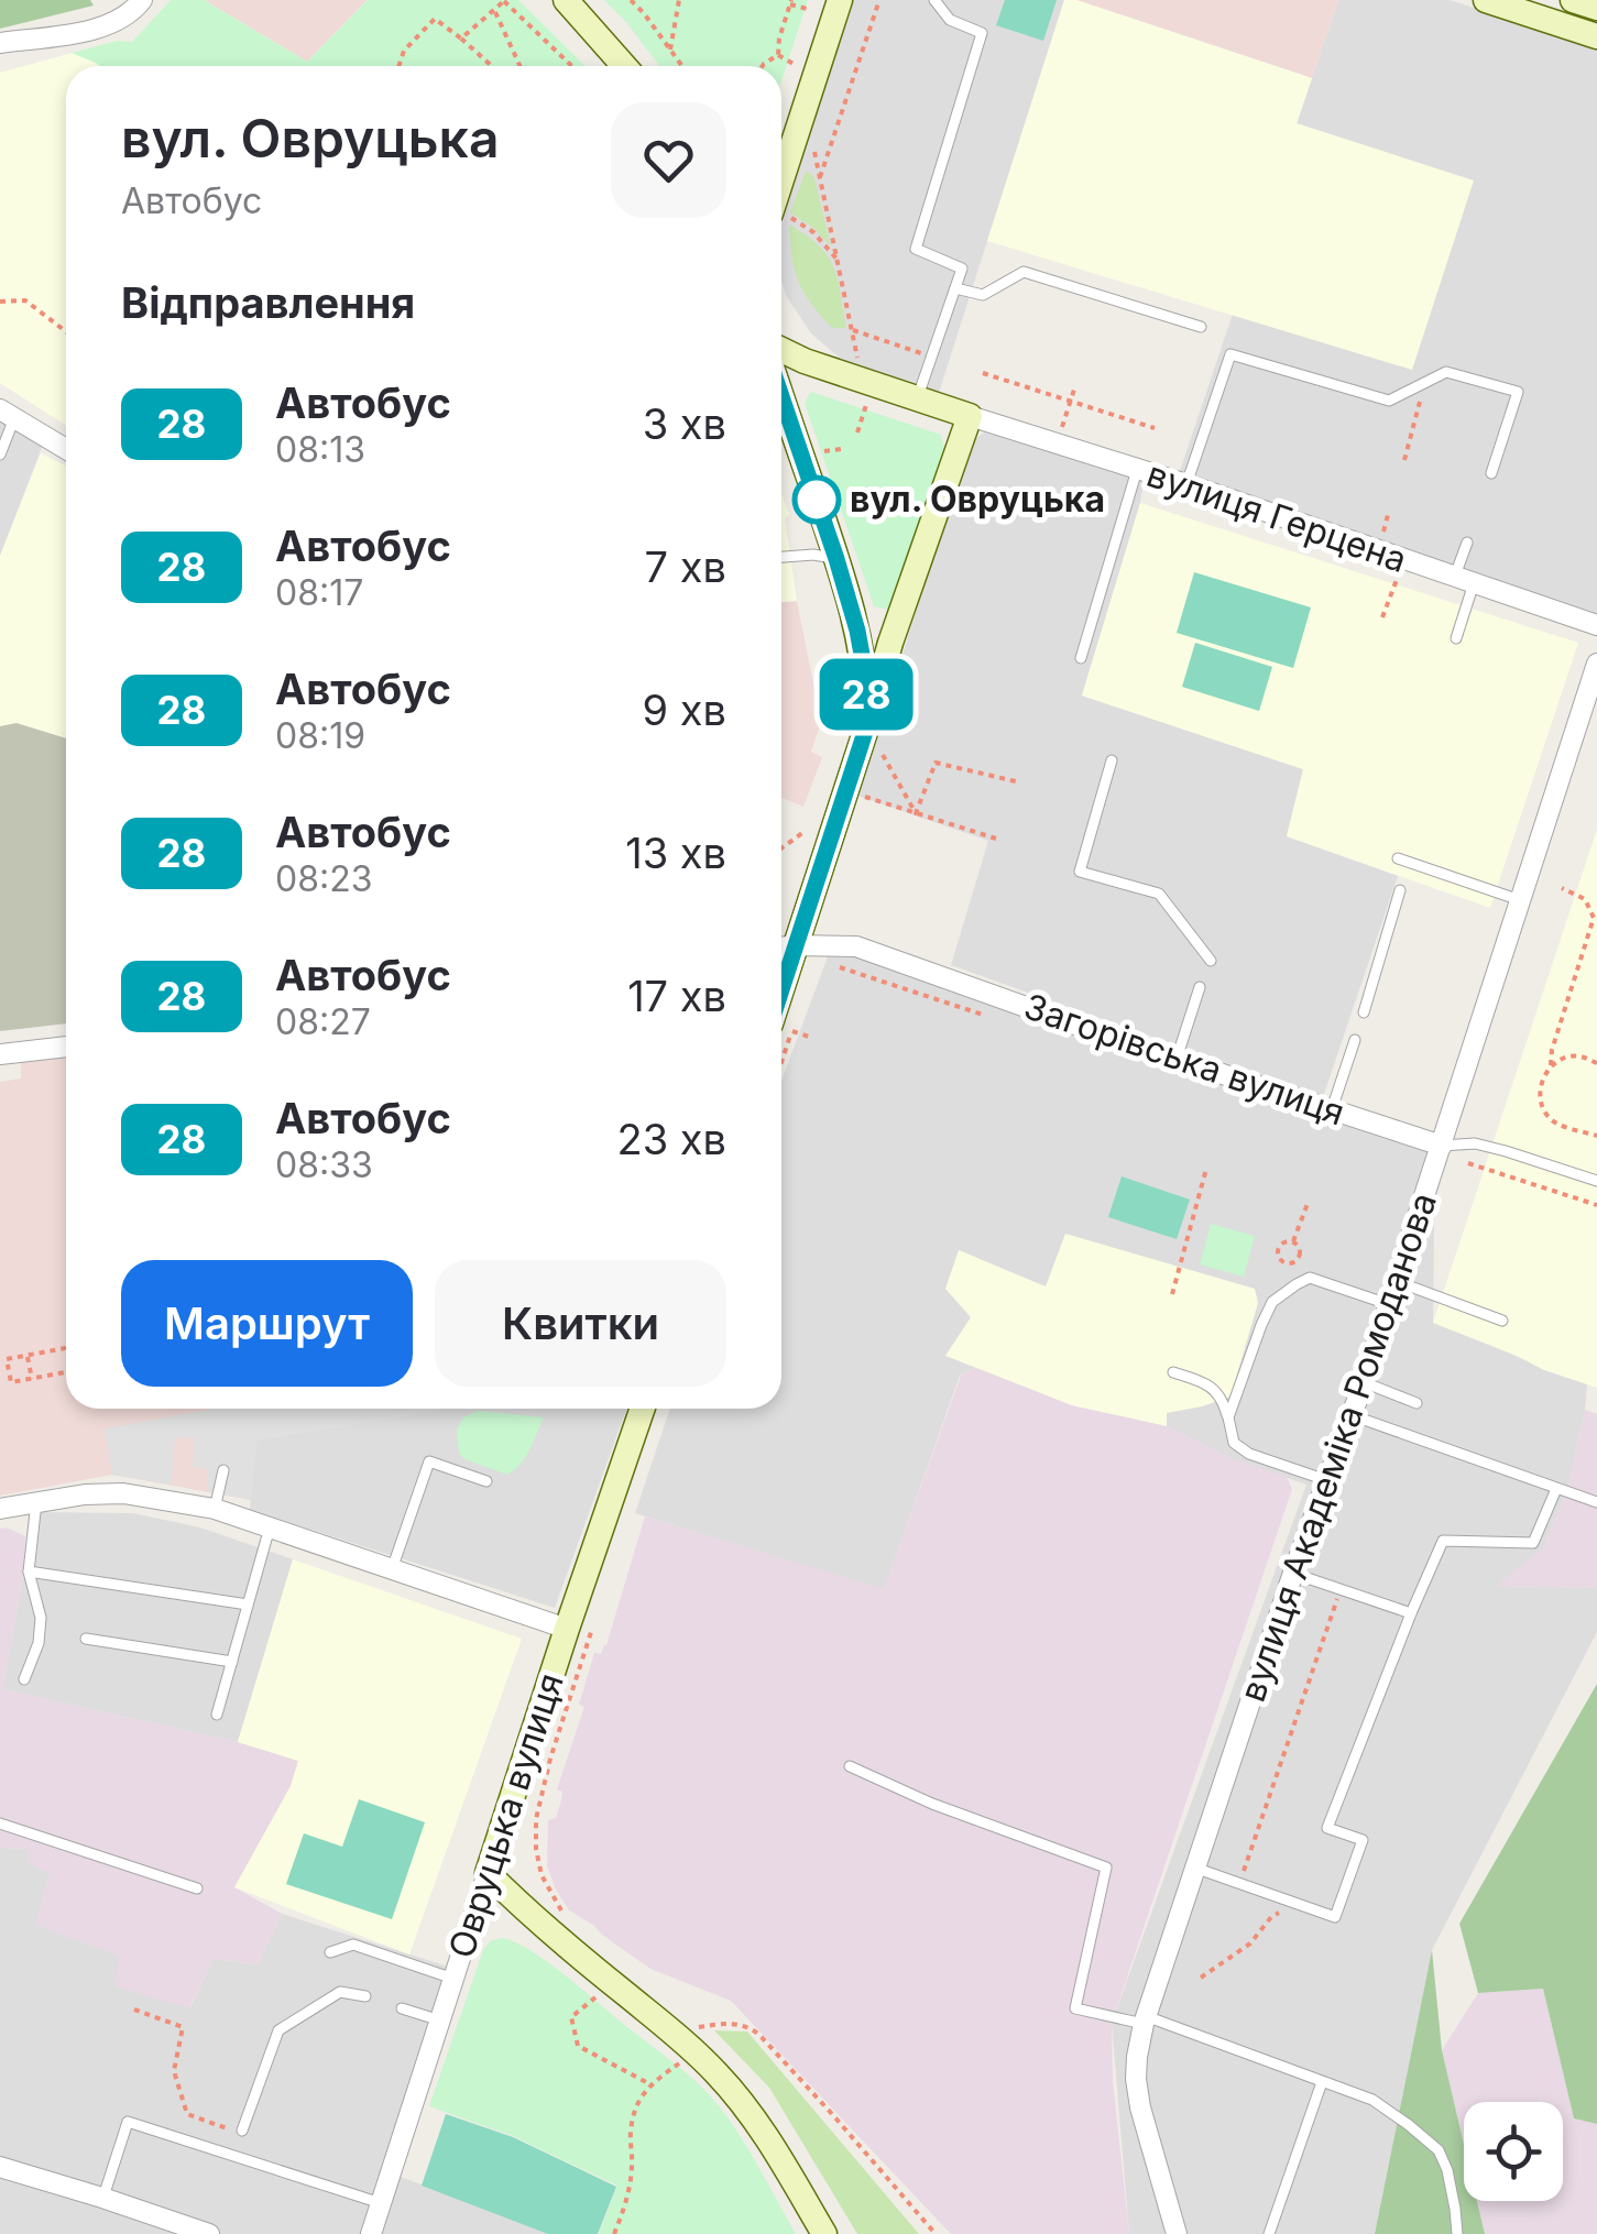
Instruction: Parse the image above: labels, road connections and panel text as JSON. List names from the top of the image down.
{
  "streets": {
    "street": [
      "вулиця Герцена",
      "Загорівська вулиця",
      "вулиця Академіка Ромоданова",
      "Овруцька вулиця"
    ]
  },
  "crossings": [
    ["Загорівська вулиця", "вулиця Академіка Ромоданова"]
  ],
  "places": ["вул. Овруцька"],
  "lines": ["bus line 28"],
  "page": {
    "on_map": "28",
    "heading": [
      ["вул. Овруцька", "Автобус"],
      "Відправлення"
    ],
    "list": [
      {
        "mark": "28",
        "name": "Автобус",
        "note": "08:13",
        "value": "3 хв"
      },
      {
        "mark": "28",
        "name": "Автобус",
        "note": "08:17",
        "value": "7 хв"
      },
      {
        "mark": "28",
        "name": "Автобус",
        "note": "08:19",
        "value": "9 хв"
      },
      {
        "mark": "28",
        "name": "Автобус",
        "note": "08:23",
        "value": "13 хв"
      },
      {
        "mark": "28",
        "name": "Автобус",
        "note": "08:27",
        "value": "17 хв"
      },
      {
        "mark": "28",
        "name": "Автобус",
        "note": "08:33",
        "value": "23 хв"
      }
    ],
    "buttons": ["Маршрут", "Квитки"]
  }
}
